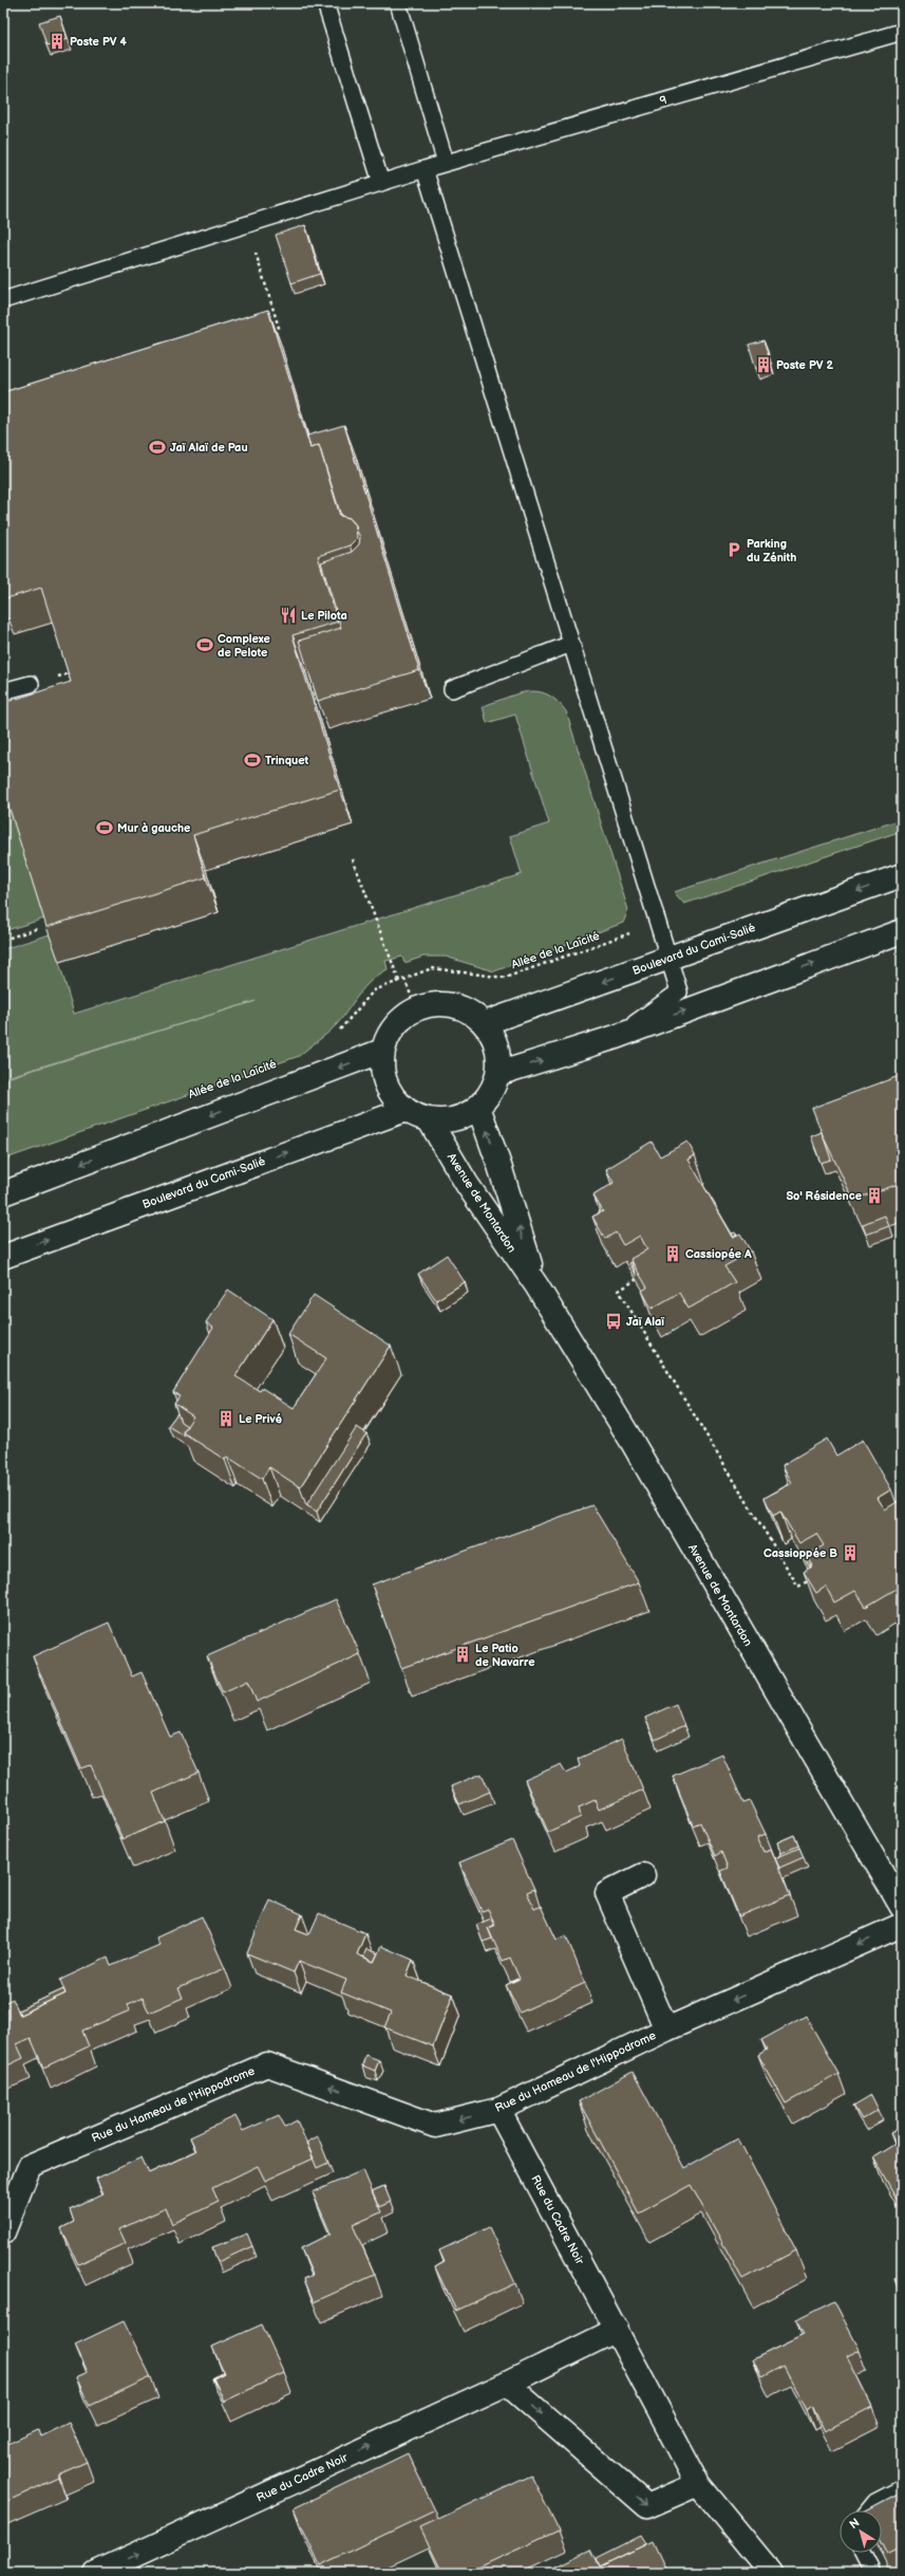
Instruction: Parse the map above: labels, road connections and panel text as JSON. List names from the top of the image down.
{
  "streets": {
    "street": [
      "Boulevard du Cami-Salié",
      "Avenue de Montardon",
      "Rue du Hameau de l'Hippodrome",
      "Rue du Cadre Noir"
    ],
    "lane": ["9"],
    "path": ["Allée de la Laïcité"]
  },
  "crossings": [
    ["Boulevard du Cami-Salié", "Avenue de Montardon"],
    ["Rue du Hameau de l'Hippodrome", "Rue du Cadre Noir"]
  ],
  "one_way": ["Rue du Hameau de l'Hippodrome", "Rue du Cadre Noir"],
  "places": {
    "building": [
      "Poste PV 4",
      "Poste PV 2",
      "So' Résidence",
      "Cassiopée A",
      "Le Privé",
      "Cassioppée B",
      "Le Patio de Navarre"
    ],
    "sports": [
      "Jaï Alaï de Pau",
      "Complexe de Pelote",
      "Trinquet",
      "Mur à gauche"
    ],
    "parking": ["Parking du Zénith"],
    "restaurant": ["Le Pilota"],
    "bus stop": ["Jaï Alaï"]
  },
  "north": "top left"
}
